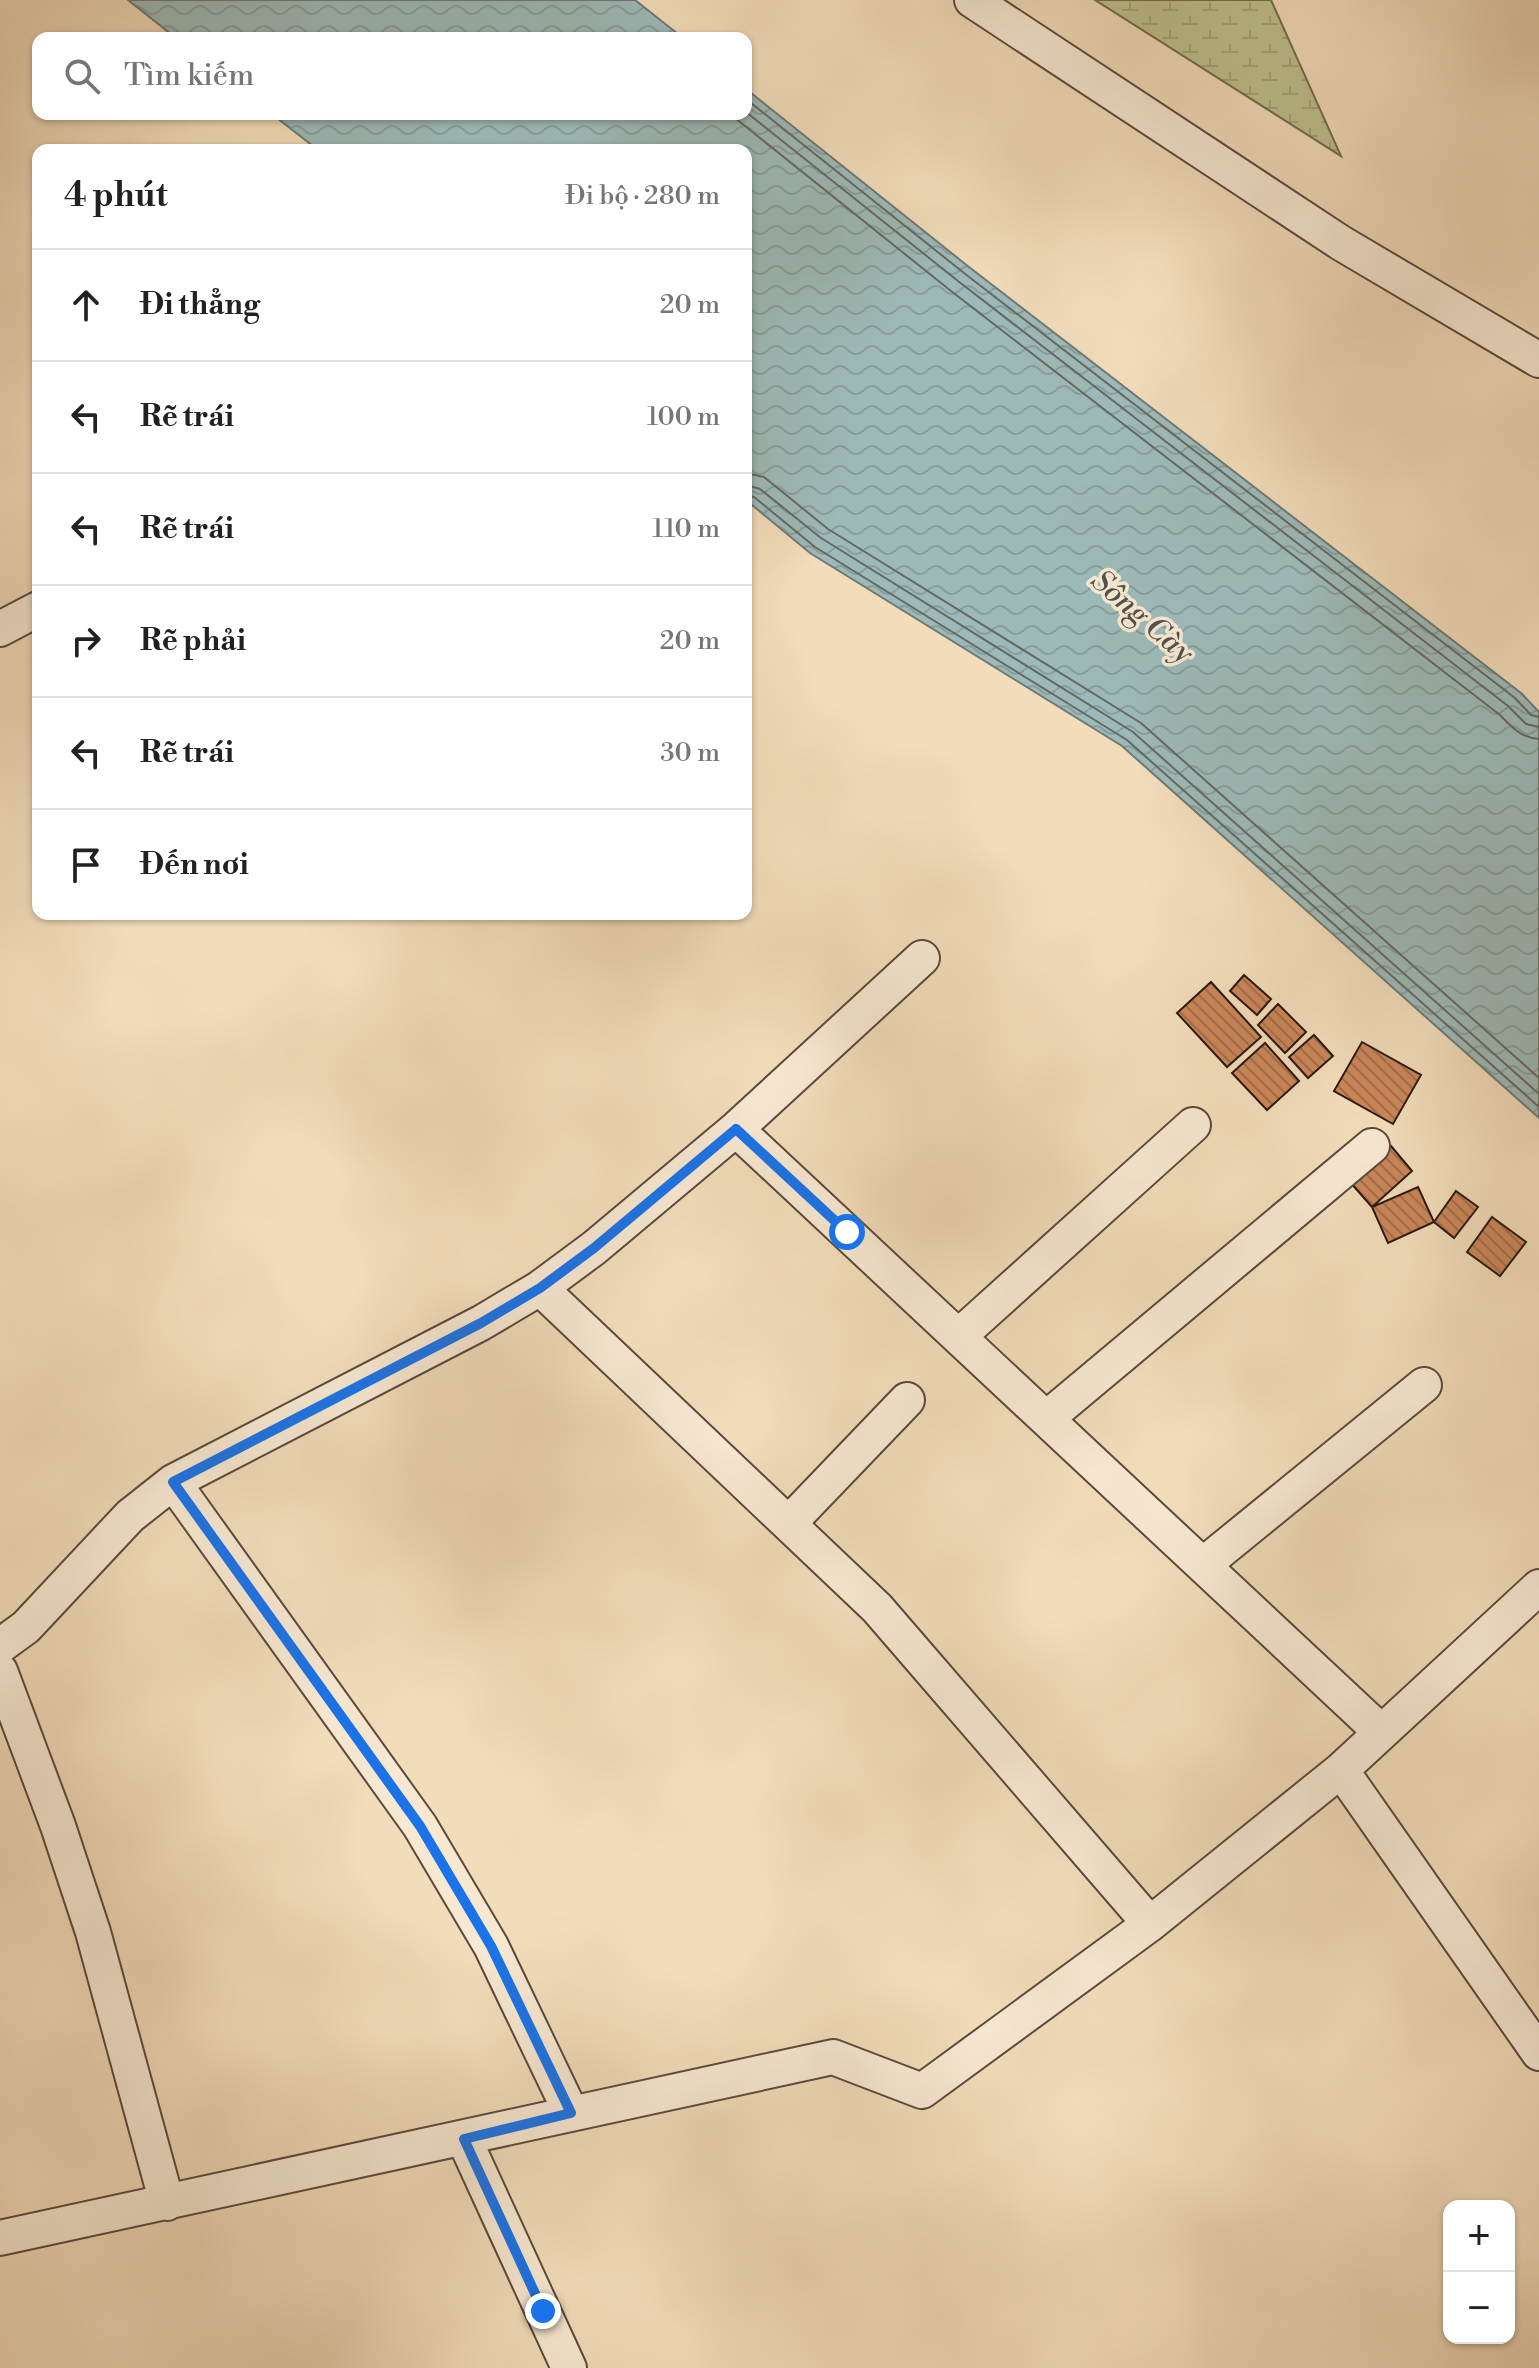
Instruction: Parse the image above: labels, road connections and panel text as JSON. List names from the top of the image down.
{
  "water": ["Sông Cày"],
  "page": {
    "search": "Tìm kiếm",
    "heading": ["4 phút", "Đi bộ · 280 m"],
    "list": [
      ["Đi thẳng", "20 m"],
      ["Rẽ trái", "100 m"],
      ["Rẽ trái", "110 m"],
      ["Rẽ phải", "20 m"],
      ["Rẽ trái", "30 m"],
      "Đến nơi"
    ],
    "map_buttons": ["+", "−"]
  }
}
